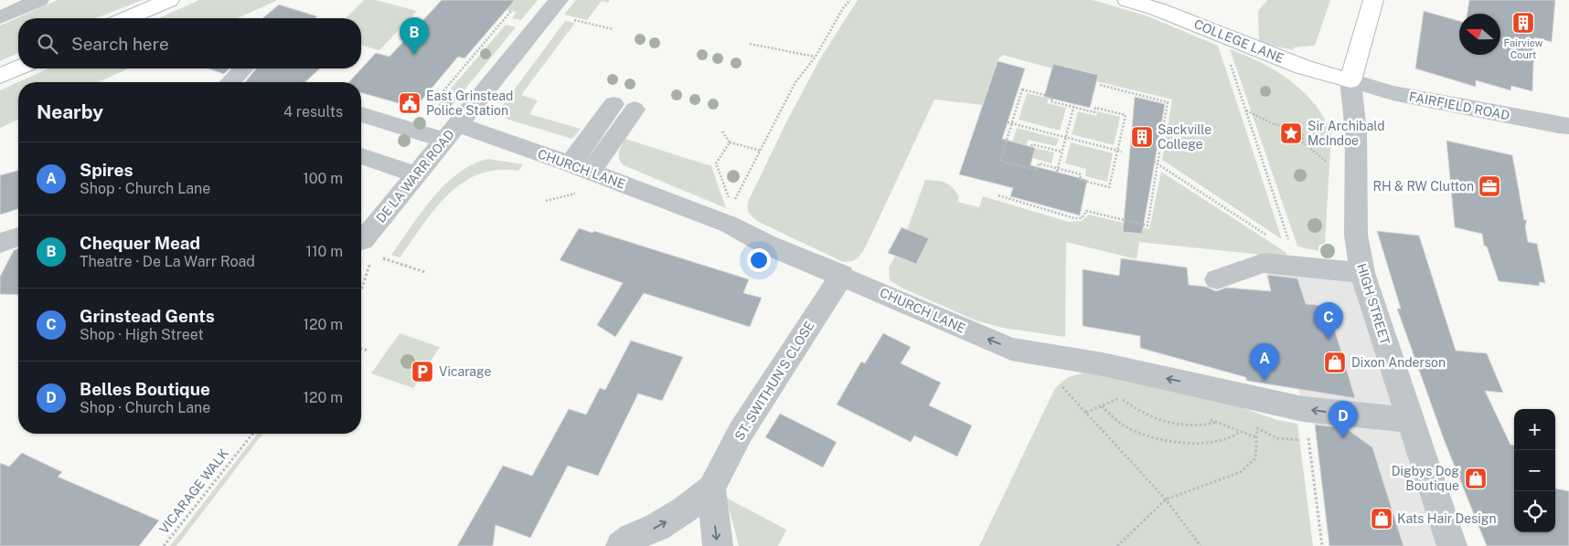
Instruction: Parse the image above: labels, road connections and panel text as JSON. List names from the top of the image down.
{
  "streets": {
    "main road": ["COLLEGE LANE"],
    "street": [
      "FAIRFIELD ROAD",
      "CHURCH LANE",
      "DE LA WARR ROAD",
      "HIGH STREET",
      "ST. SWITHUN'S CLOSE"
    ],
    "path": ["VICARAGE WALK"]
  },
  "crossings": [
    ["COLLEGE LANE", "FAIRFIELD ROAD"],
    ["COLLEGE LANE", "HIGH STREET"],
    ["FAIRFIELD ROAD", "HIGH STREET"],
    ["CHURCH LANE", "DE LA WARR ROAD"],
    ["CHURCH LANE", "HIGH STREET"],
    ["CHURCH LANE", "ST. SWITHUN'S CLOSE"]
  ],
  "one_way": ["CHURCH LANE"],
  "places": {
    "building": ["Fairview Court", "Sackville College"],
    "public building": ["East Grinstead Police Station"],
    "place": ["Sir Archibald McIndoe"],
    "office": ["RH & RW Clutton"],
    "shop": ["Dixon Anderson", "Digbys Dog Boutique", "Kats Hair Design"],
    "parking": ["Vicarage"]
  },
  "north": "left",
  "page": {
    "pins": [
      "B",
      "C",
      "A",
      "D"
    ],
    "search": "Search here",
    "heading": ["Nearby", "4 results"],
    "list": [
      {
        "mark": "A",
        "name": "Spires",
        "note": "Shop · Church Lane",
        "value": "100 m"
      },
      {
        "mark": "B",
        "name": "Chequer Mead",
        "note": "Theatre · De La Warr Road",
        "value": "110 m"
      },
      {
        "mark": "C",
        "name": "Grinstead Gents",
        "note": "Shop · High Street",
        "value": "120 m"
      },
      {
        "mark": "D",
        "name": "Belles Boutique",
        "note": "Shop · Church Lane",
        "value": "120 m"
      }
    ],
    "map_buttons": ["+", "−"]
  }
}
